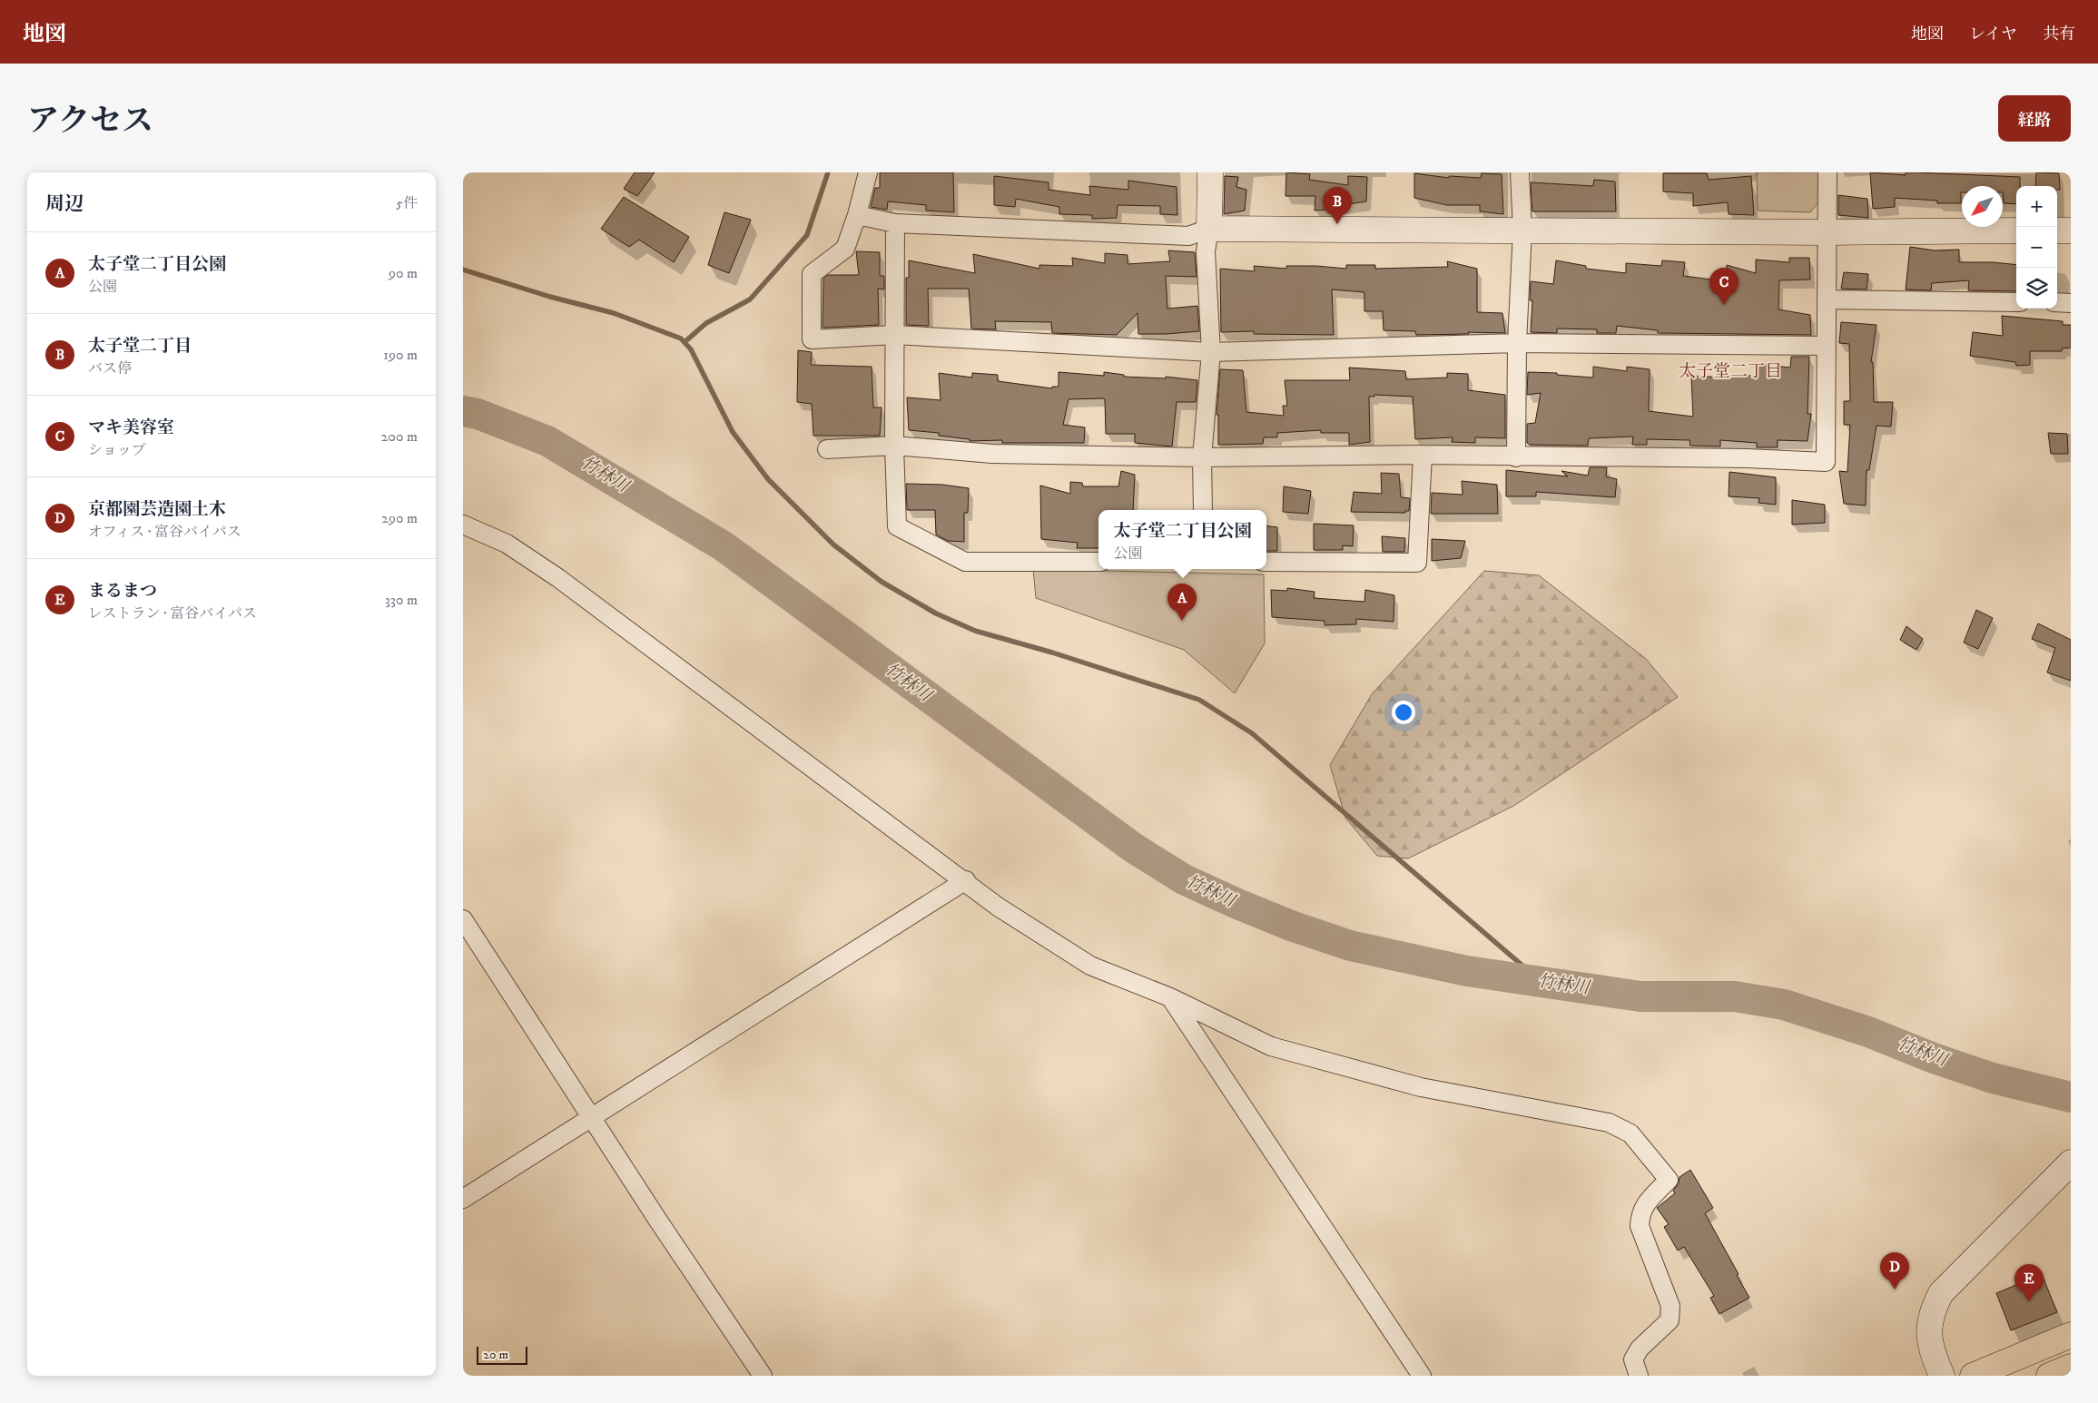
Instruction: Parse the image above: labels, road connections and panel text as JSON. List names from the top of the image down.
{
  "districts": ["太子堂二丁目"],
  "water": ["竹林川"],
  "scale_bar": "20 m",
  "north": "bottom left",
  "page": {
    "header": "地図",
    "nav": ["地図", "レイヤ", "共有"],
    "title": "アクセス",
    "buttons": "経路",
    "heading": ["周辺", "5件"],
    "map_buttons": ["+", "−"],
    "pins": [
      "B",
      "C",
      "A",
      "D",
      "E"
    ],
    "list": [
      {
        "mark": "A",
        "name": "太子堂二丁目公園",
        "note": "公園",
        "value": "90 m"
      },
      {
        "mark": "B",
        "name": "太子堂二丁目",
        "note": "バス停",
        "value": "190 m"
      },
      {
        "mark": "C",
        "name": "マキ美容室",
        "note": "ショップ",
        "value": "200 m"
      },
      {
        "mark": "D",
        "name": "京都園芸造園土木",
        "note": "オフィス · 富谷バイパス",
        "value": "290 m"
      },
      {
        "mark": "E",
        "name": "まるまつ",
        "note": "レストラン · 富谷バイパス",
        "value": "330 m"
      }
    ],
    "popup": ["太子堂二丁目公園", "公園"],
    "scale": "20 m"
  }
}
